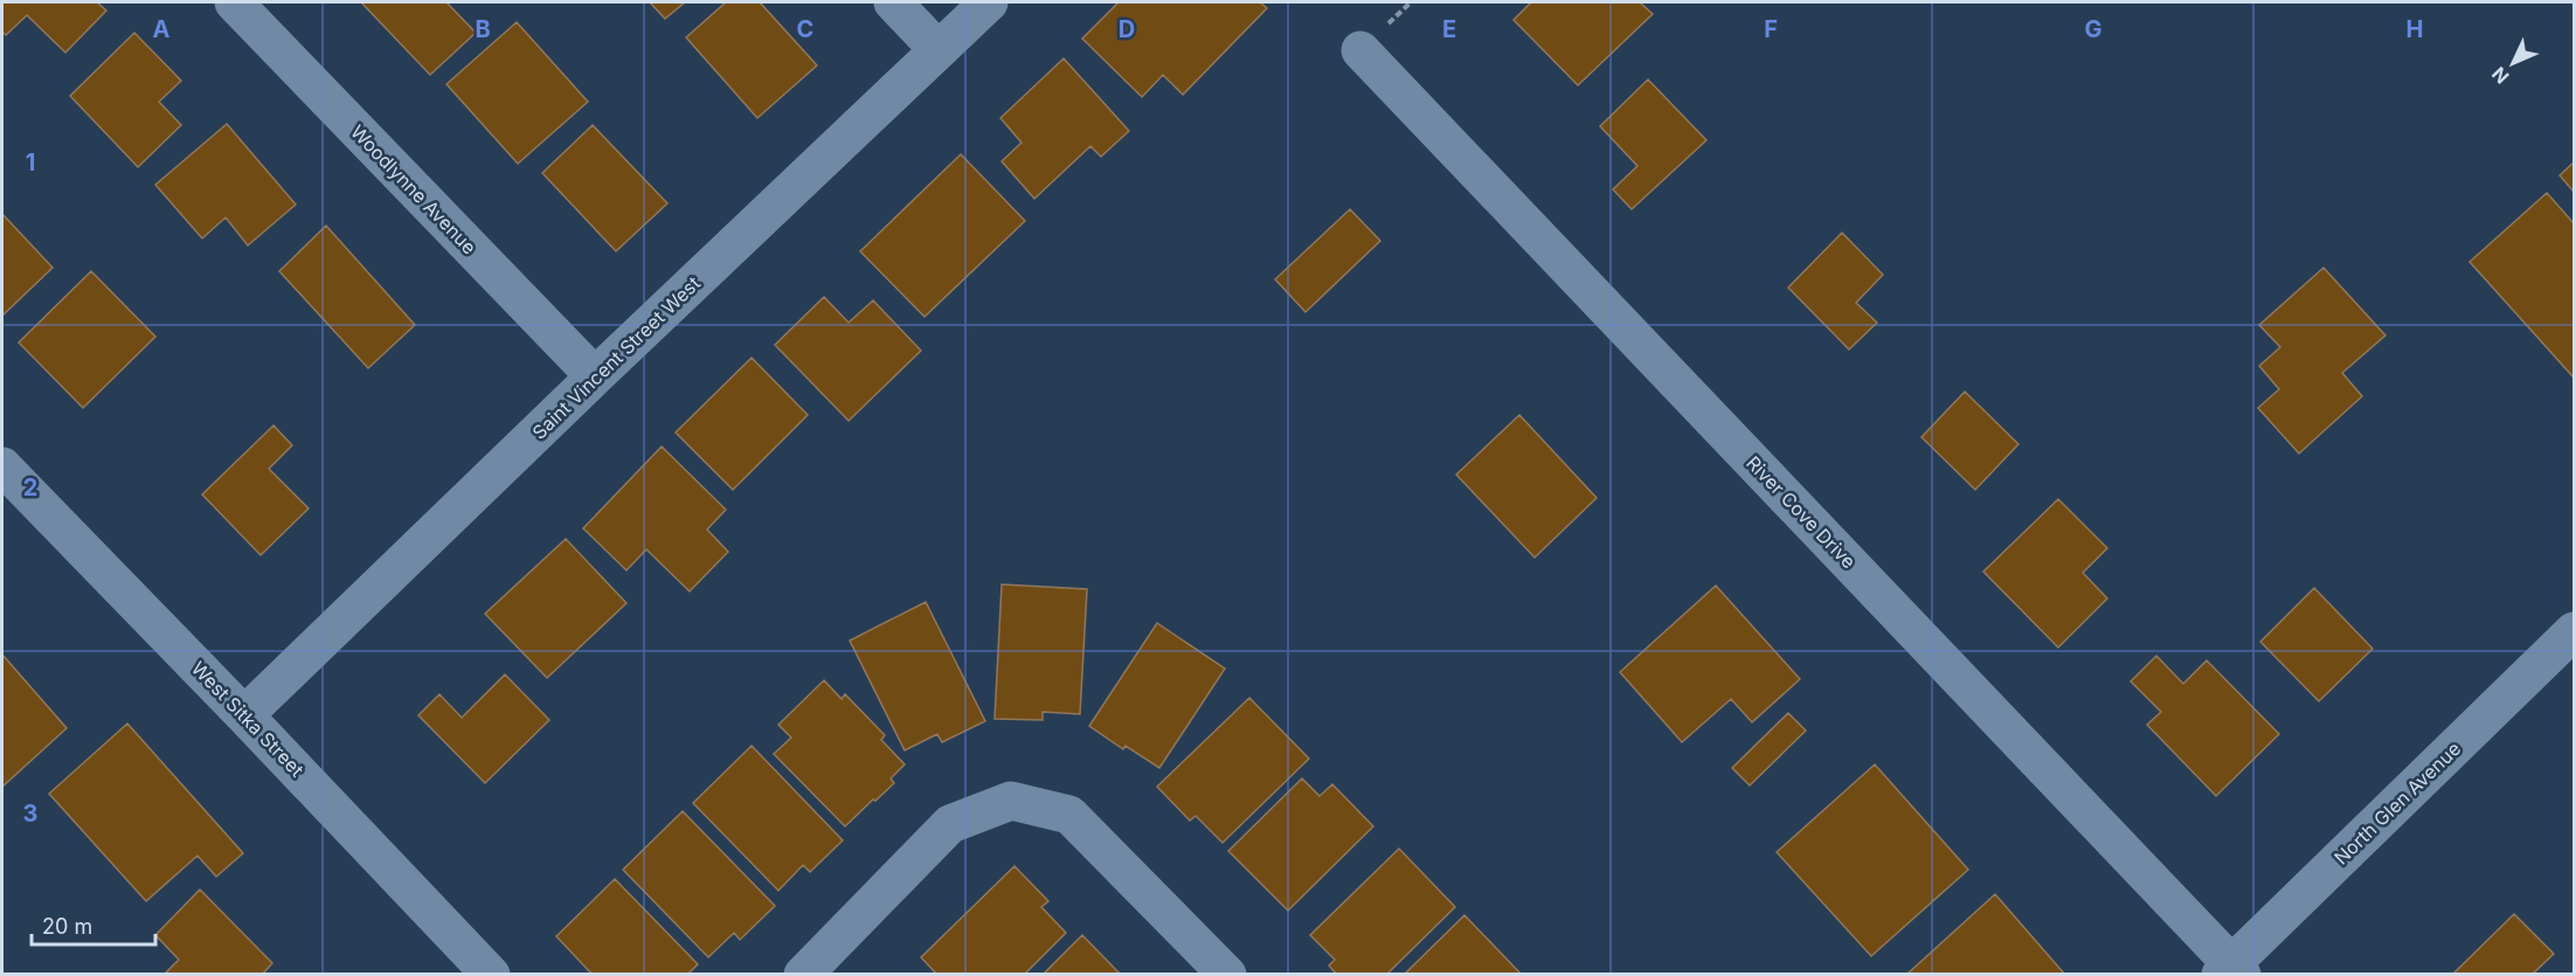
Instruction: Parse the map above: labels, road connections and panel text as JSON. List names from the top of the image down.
{
  "streets": {
    "street": [
      "Woodlynne Avenue",
      "Saint Vincent Street West",
      "River Cove Drive",
      "West Sitka Street",
      "North Glen Avenue"
    ]
  },
  "crossings": [
    ["Woodlynne Avenue", "Saint Vincent Street West"],
    ["Saint Vincent Street West", "West Sitka Street"],
    ["River Cove Drive", "North Glen Avenue"]
  ],
  "scale_bar": "20 m",
  "north": "bottom left",
  "grid": {
    "columns": [
      "A",
      "B",
      "C",
      "D",
      "E",
      "F",
      "G",
      "H"
    ],
    "rows": ["1", "2", "3"]
  }
}
